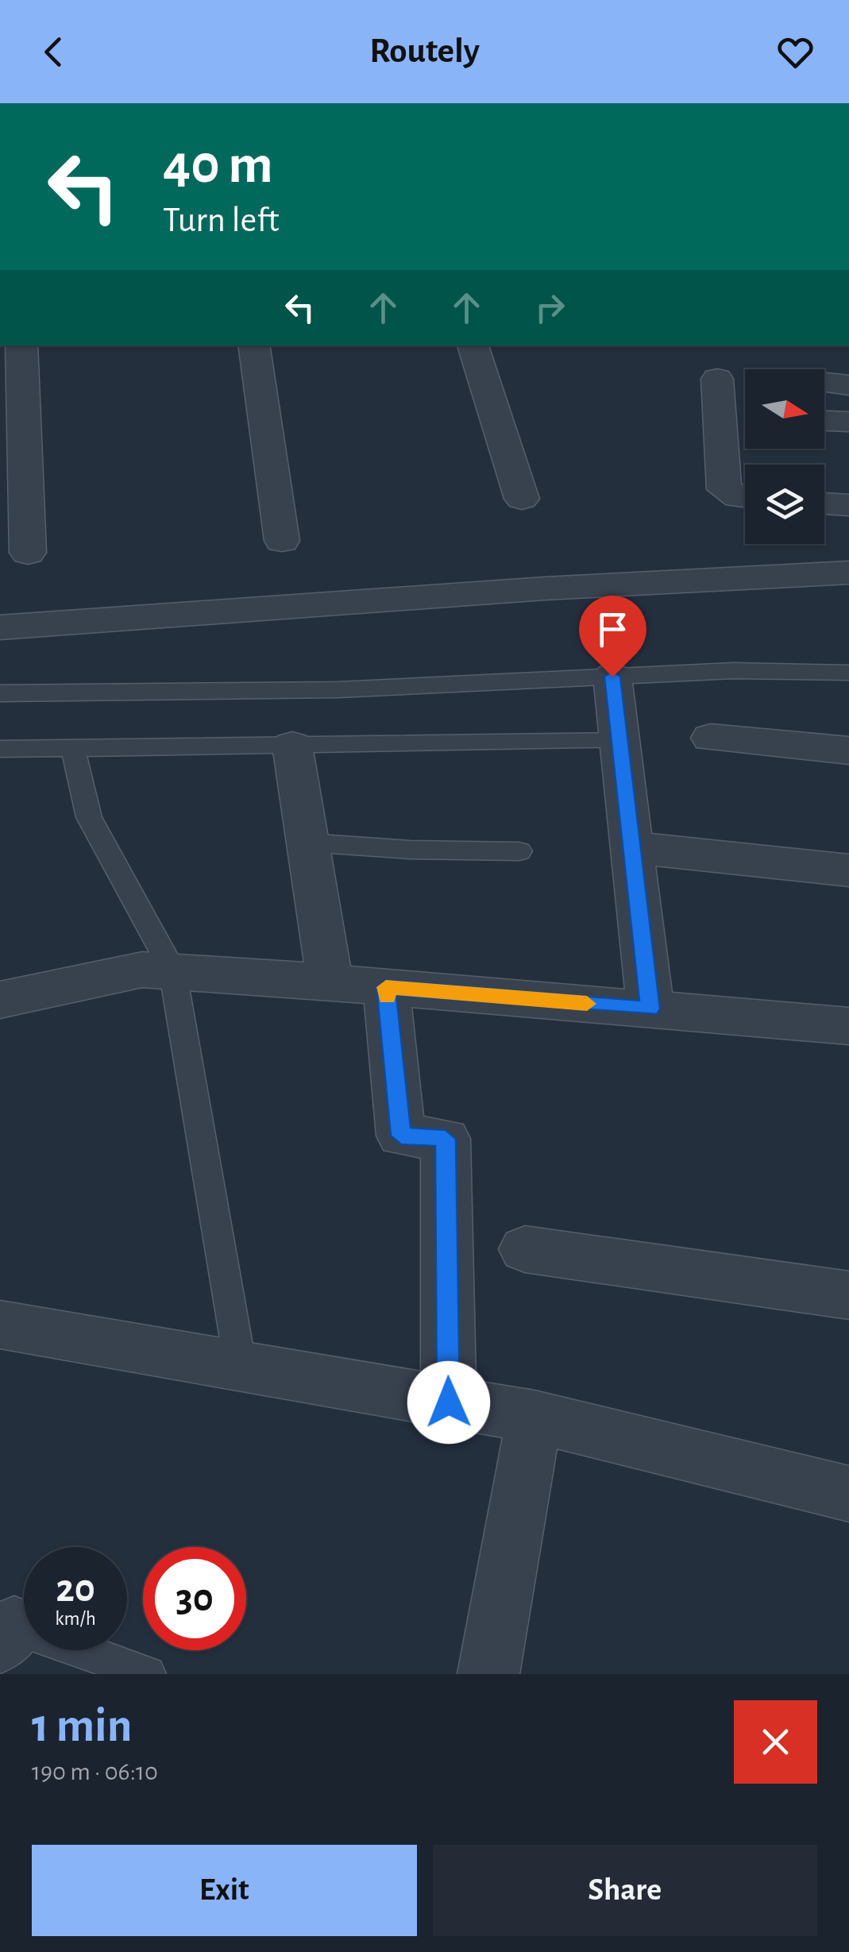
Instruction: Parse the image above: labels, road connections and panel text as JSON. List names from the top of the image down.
{
  "north": "right",
  "page": {
    "header": "Routely",
    "turn": ["40 m", "Turn left"],
    "speed": "20 km/h",
    "limit": "30",
    "heading": ["1 min", "190 m · 06:10"],
    "buttons": ["Exit", "Share"]
  }
}
